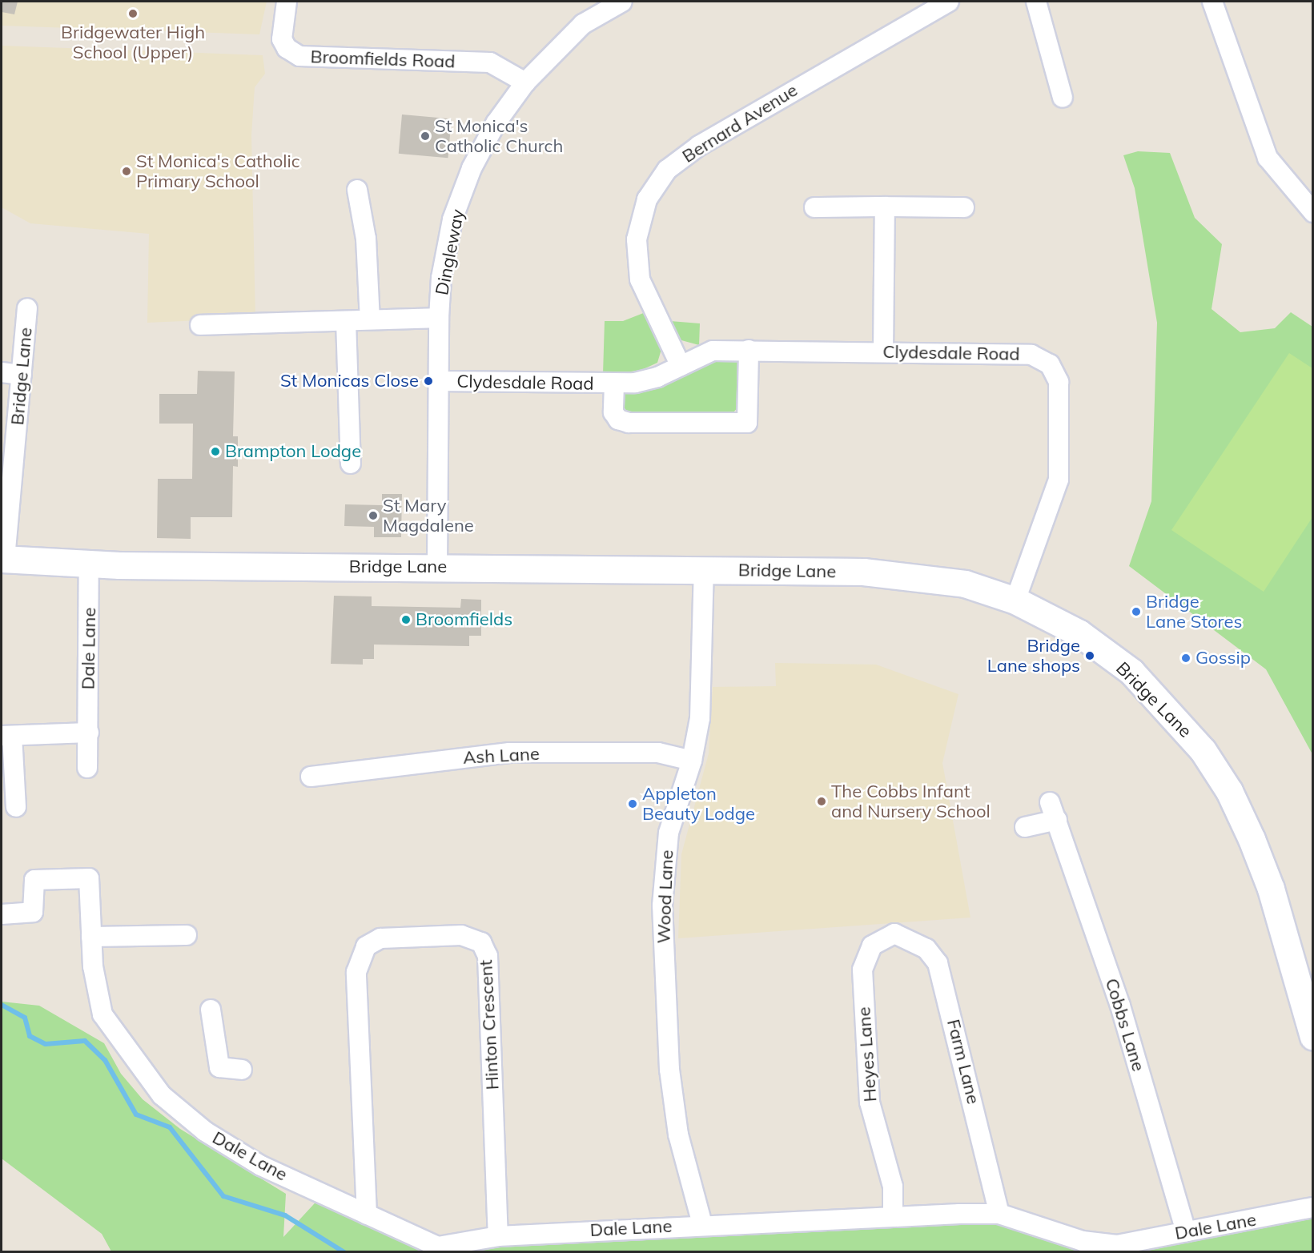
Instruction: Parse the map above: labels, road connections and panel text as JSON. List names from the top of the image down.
{
  "streets": {
    "street": [
      "Broomfields Road",
      "Bernard Avenue",
      "Dingleway",
      "Clydesdale Road",
      "Bridge Lane",
      "Dale Lane",
      "Ash Lane",
      "Wood Lane",
      "Hinton Crescent",
      "Cobbs Lane",
      "Heyes Lane",
      "Farm Lane"
    ]
  },
  "crossings": [
    ["Broomfields Road", "Dingleway"],
    ["Bernard Avenue", "Clydesdale Road"],
    ["Dingleway", "Clydesdale Road"],
    ["Dingleway", "Bridge Lane"],
    ["Clydesdale Road", "Bridge Lane"],
    ["Bridge Lane", "Dale Lane"],
    ["Bridge Lane", "Wood Lane"],
    ["Dale Lane", "Wood Lane"],
    ["Dale Lane", "Hinton Crescent"],
    ["Dale Lane", "Cobbs Lane"],
    ["Dale Lane", "Heyes Lane"],
    ["Dale Lane", "Farm Lane"],
    ["Ash Lane", "Wood Lane"],
    ["Heyes Lane", "Farm Lane"]
  ],
  "places": [
    "Bridgewater High School (Upper)",
    "St Monica's Catholic Church",
    "St Monica's Catholic Primary School",
    "St Monicas Close",
    "Brampton Lodge",
    "St Mary Magdalene",
    "Bridge Lane Stores",
    "Broomfields",
    "Bridge Lane shops",
    "Gossip",
    "The Cobbs Infant and Nursery School",
    "Appleton Beauty Lodge"
  ]
}
